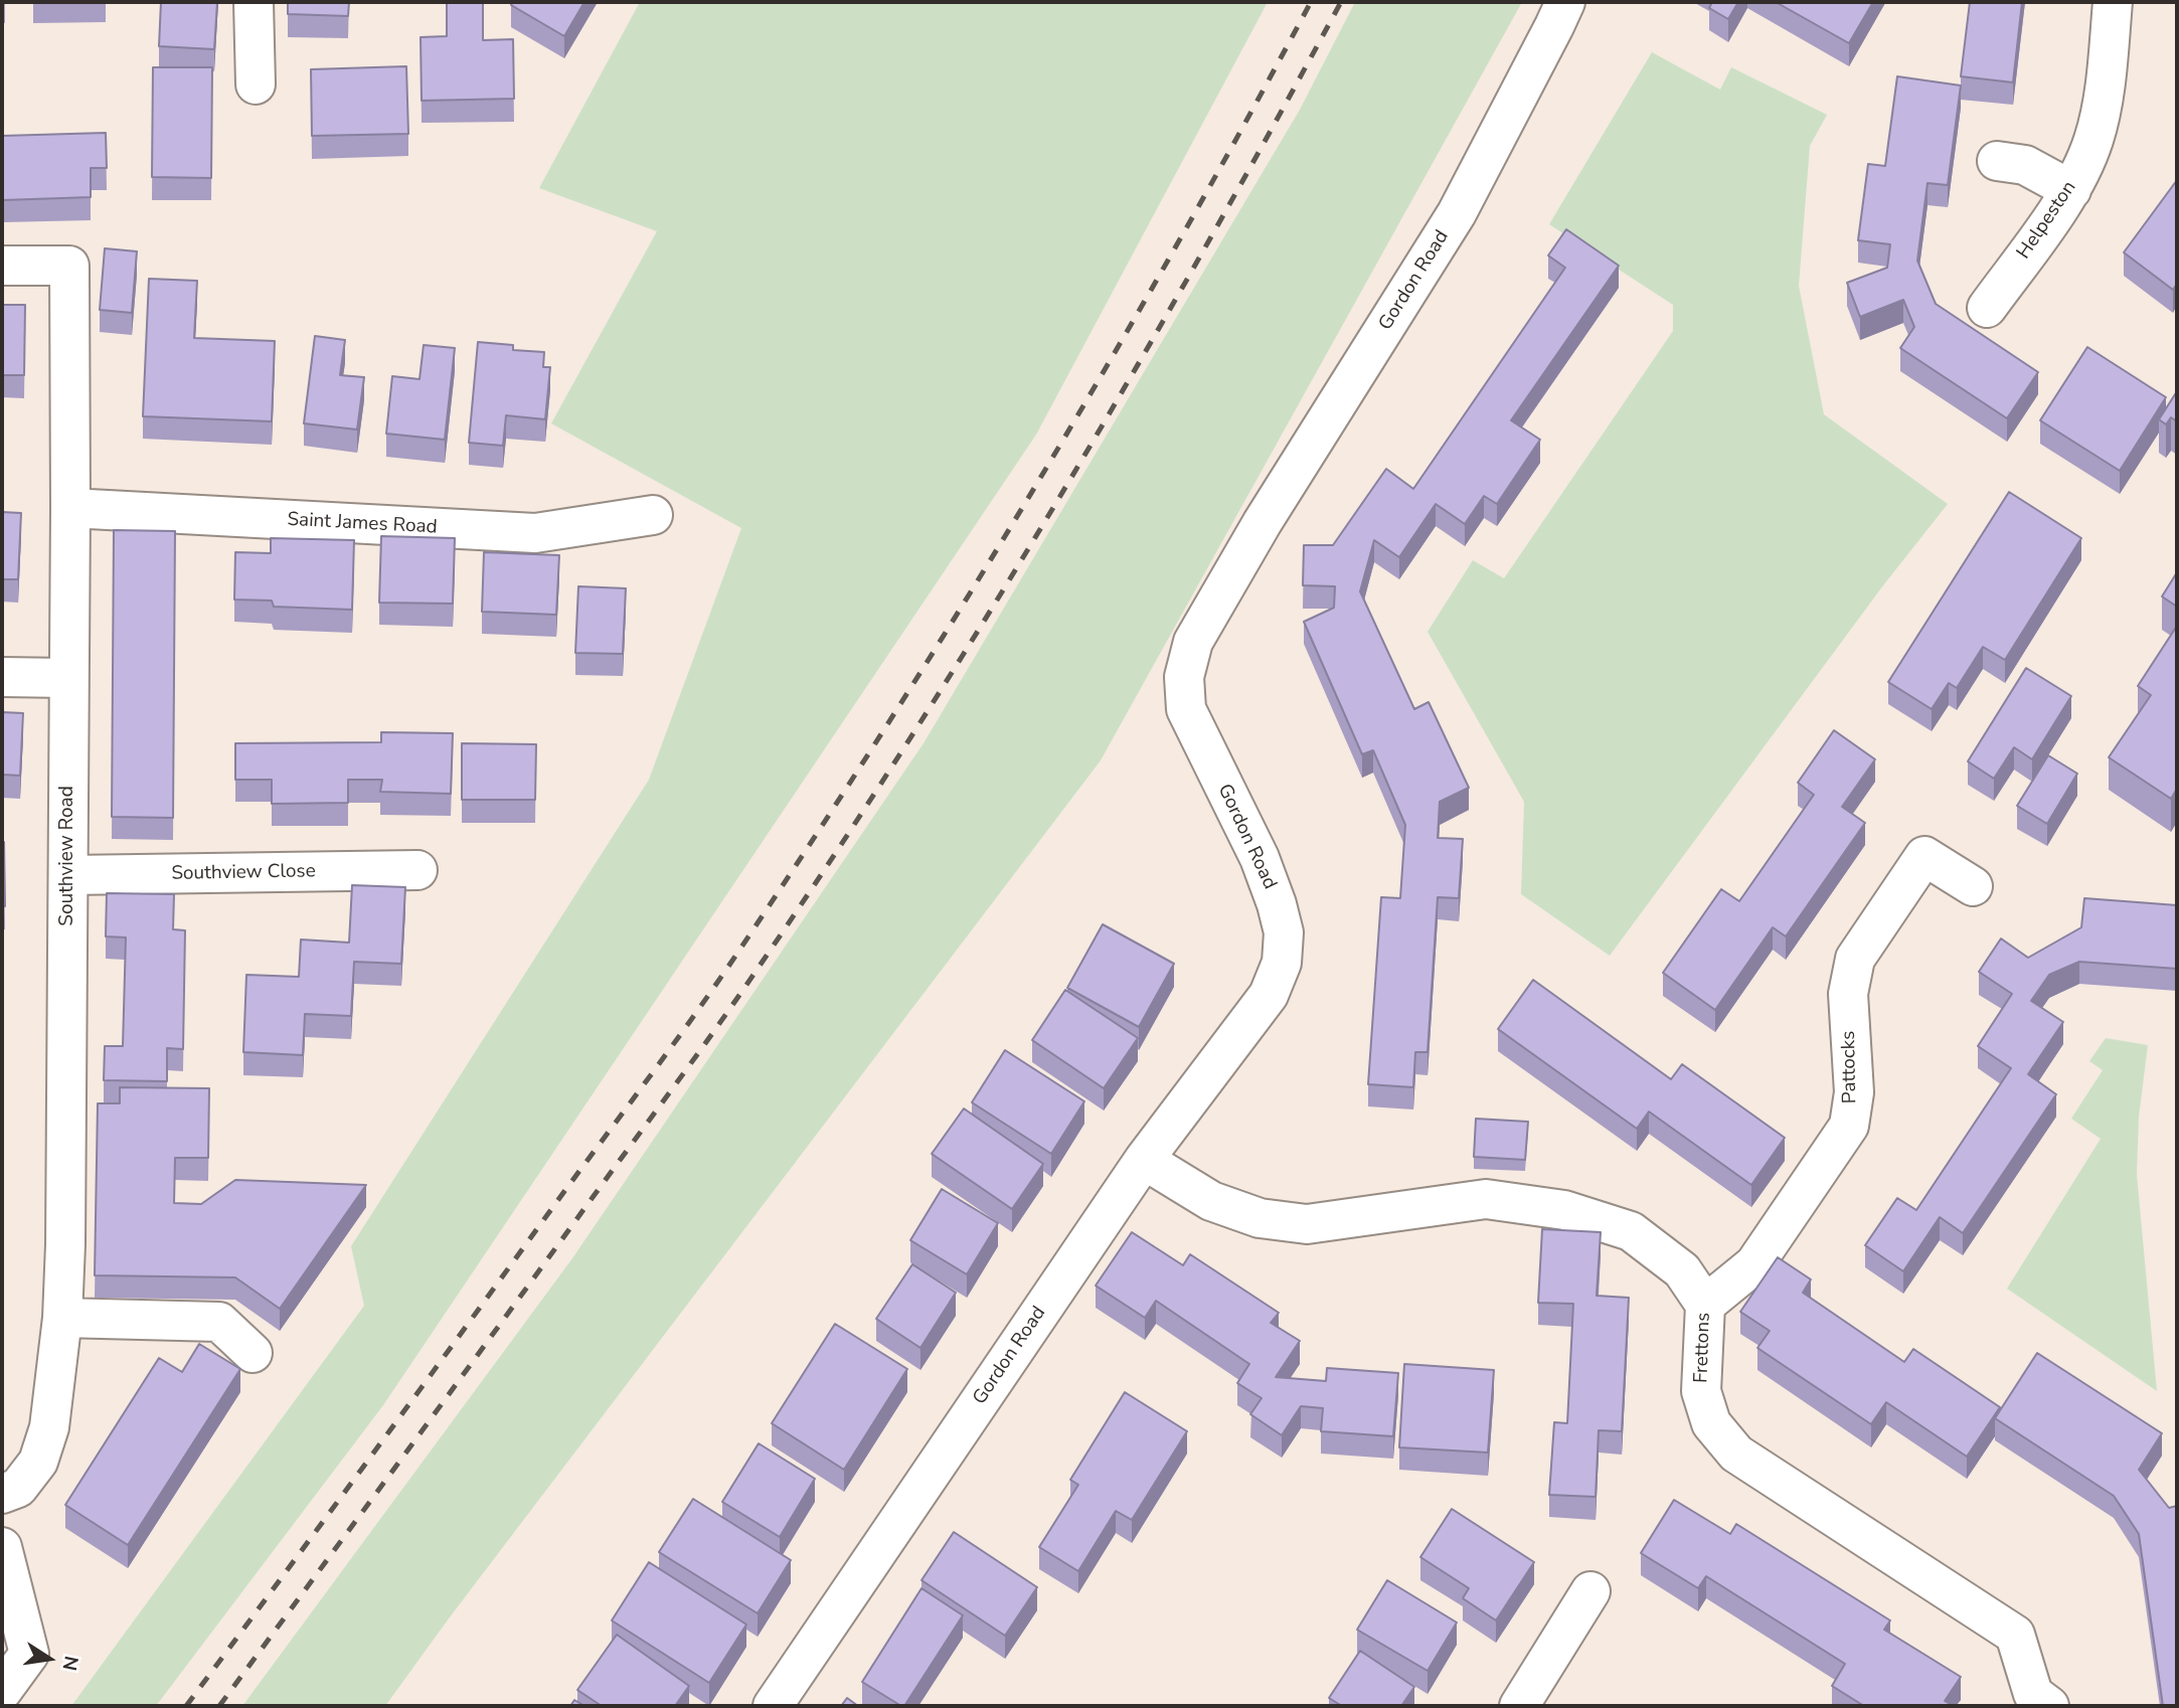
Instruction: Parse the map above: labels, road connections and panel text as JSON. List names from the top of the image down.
{
  "streets": {
    "street": [
      "Helpeston",
      "Gordon Road",
      "Saint James Road",
      "Southview Road",
      "Southview Close",
      "Pattocks",
      "Frettons"
    ]
  },
  "crossings": [
    ["Gordon Road", "Frettons"],
    ["Saint James Road", "Southview Road"],
    ["Southview Road", "Southview Close"],
    ["Pattocks", "Frettons"]
  ],
  "north": "right"
}
